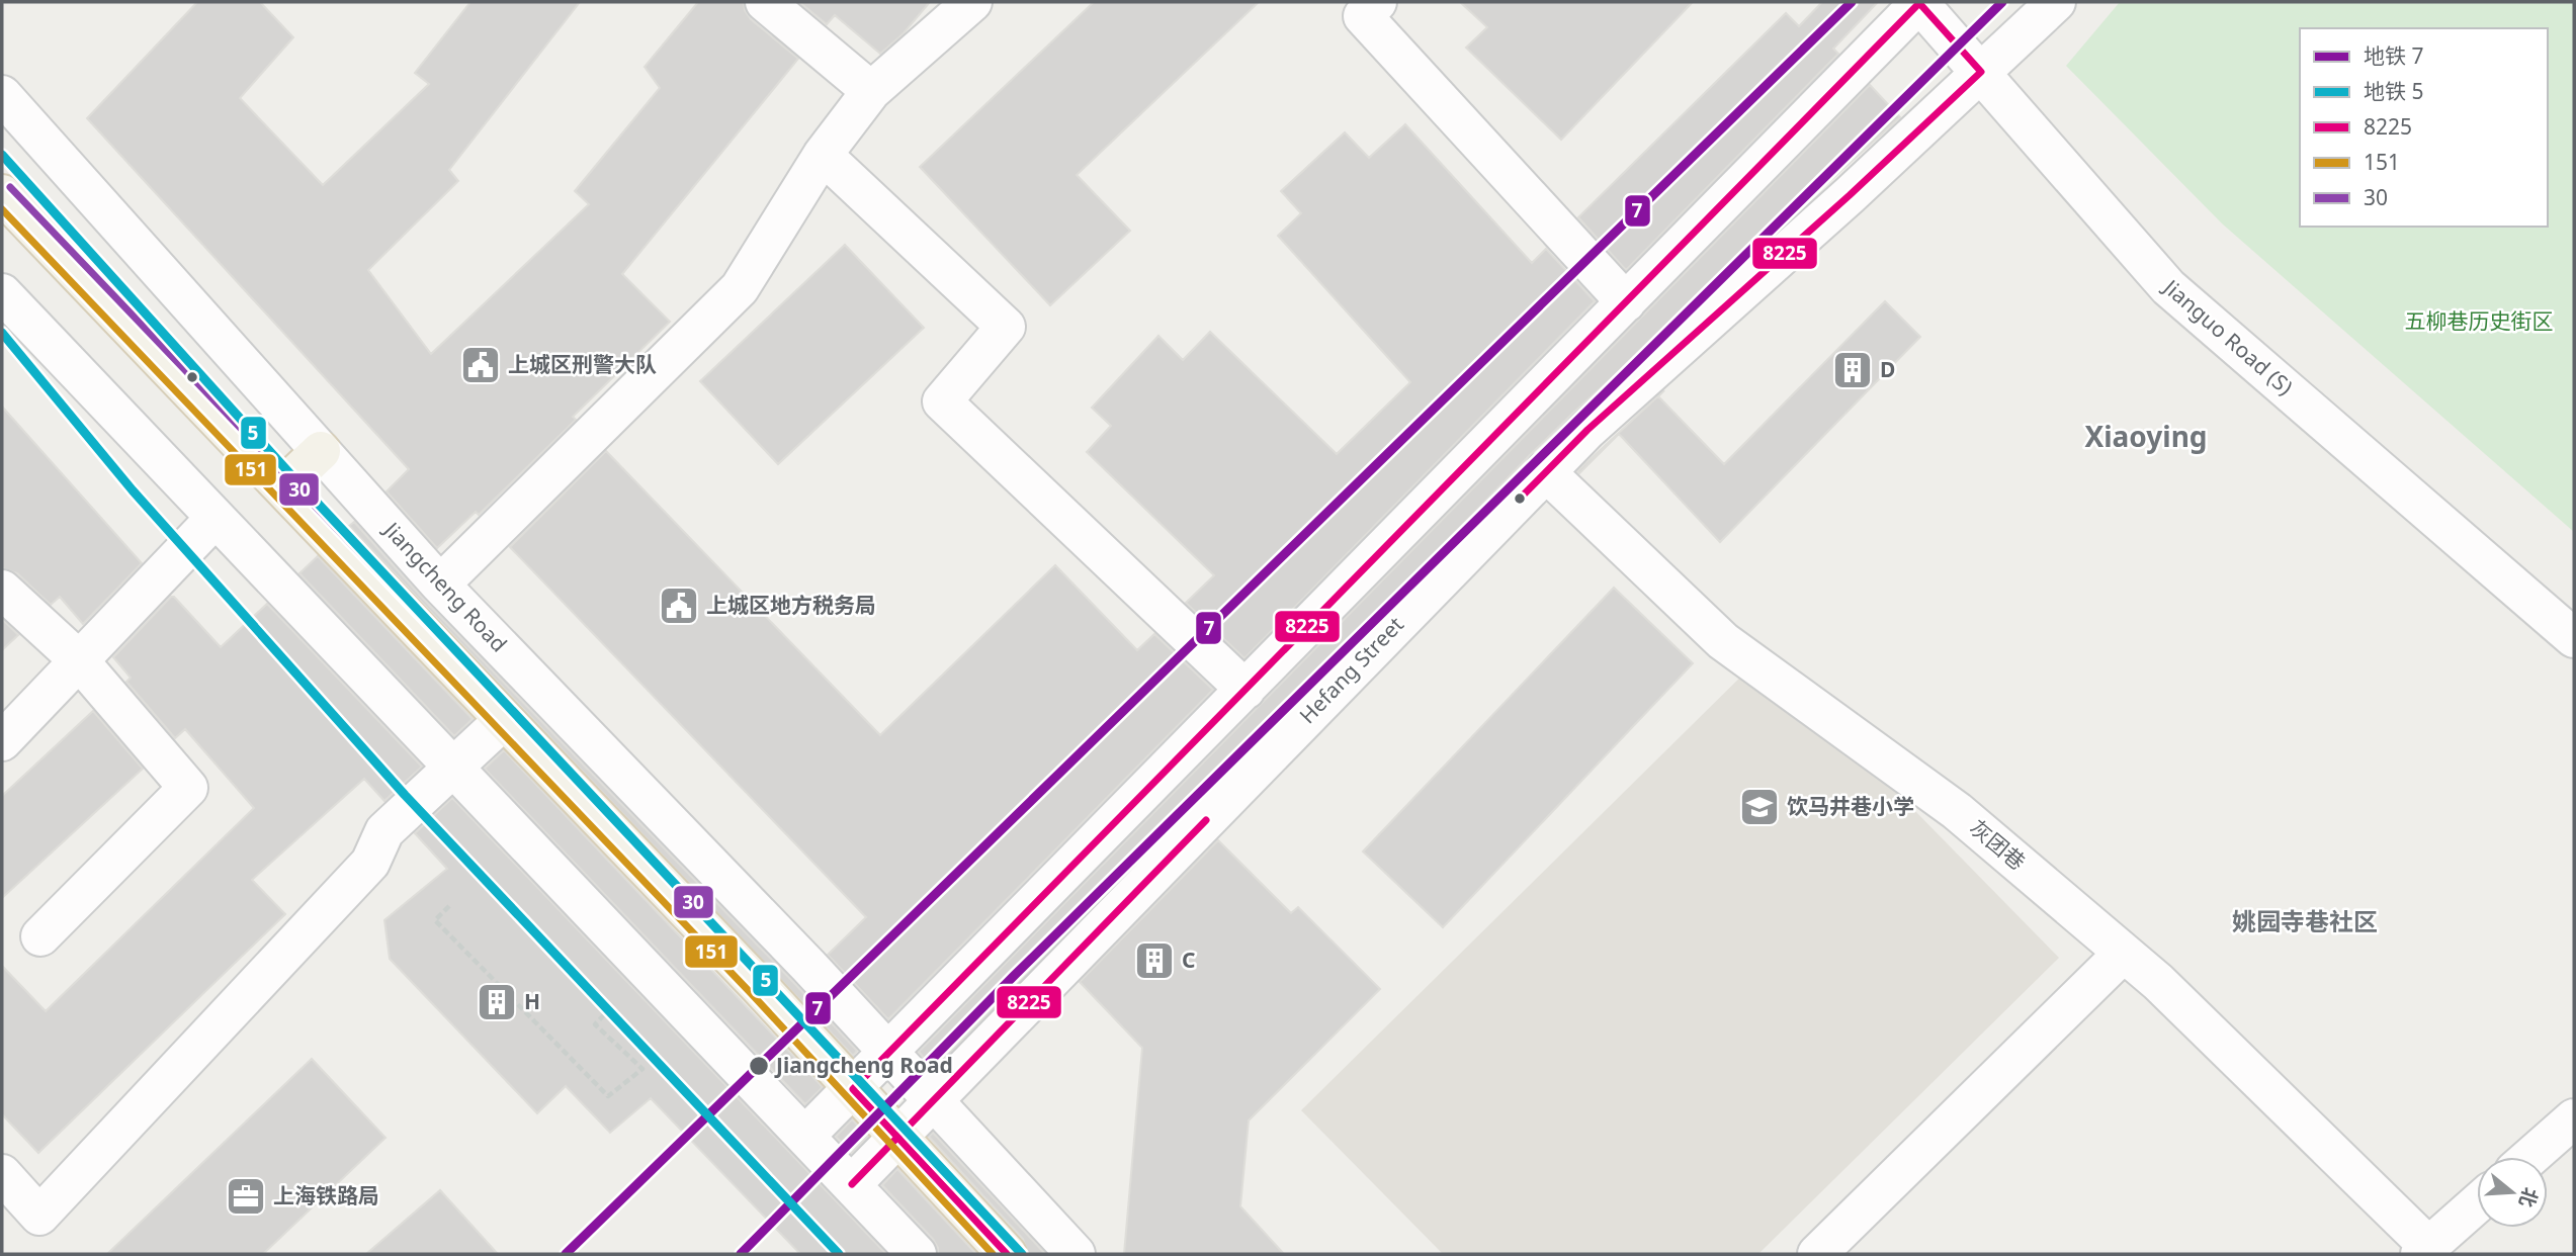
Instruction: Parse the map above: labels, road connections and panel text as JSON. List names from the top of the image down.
{
  "streets": {
    "street": [
      "Jianguo Road (S)",
      "Jiangcheng Road",
      "Hefang Street",
      "灰团巷"
    ]
  },
  "crossings": [
    ["Jianguo Road (S)", "Hefang Street"],
    ["Jiangcheng Road", "Hefang Street"],
    ["Hefang Street", "灰团巷"]
  ],
  "districts": ["Xiaoying", "姚园寺巷社区"],
  "parks": ["五柳巷历史街区"],
  "places": {
    "public building": ["上城区刑警大队", "上城区地方税务局"],
    "building": ["D", "C", "H"],
    "school or university": ["饮马井巷小学"],
    "other": ["Jiangcheng Road"],
    "office": ["上海铁路局"]
  },
  "lines": [
    "metro line 7",
    "transit line 8225",
    "metro line 5",
    "transit line 30",
    "transit line 151"
  ],
  "legend": [
    "地铁 7",
    "地铁 5",
    "8225",
    "151",
    "30"
  ],
  "north": "right"
}
